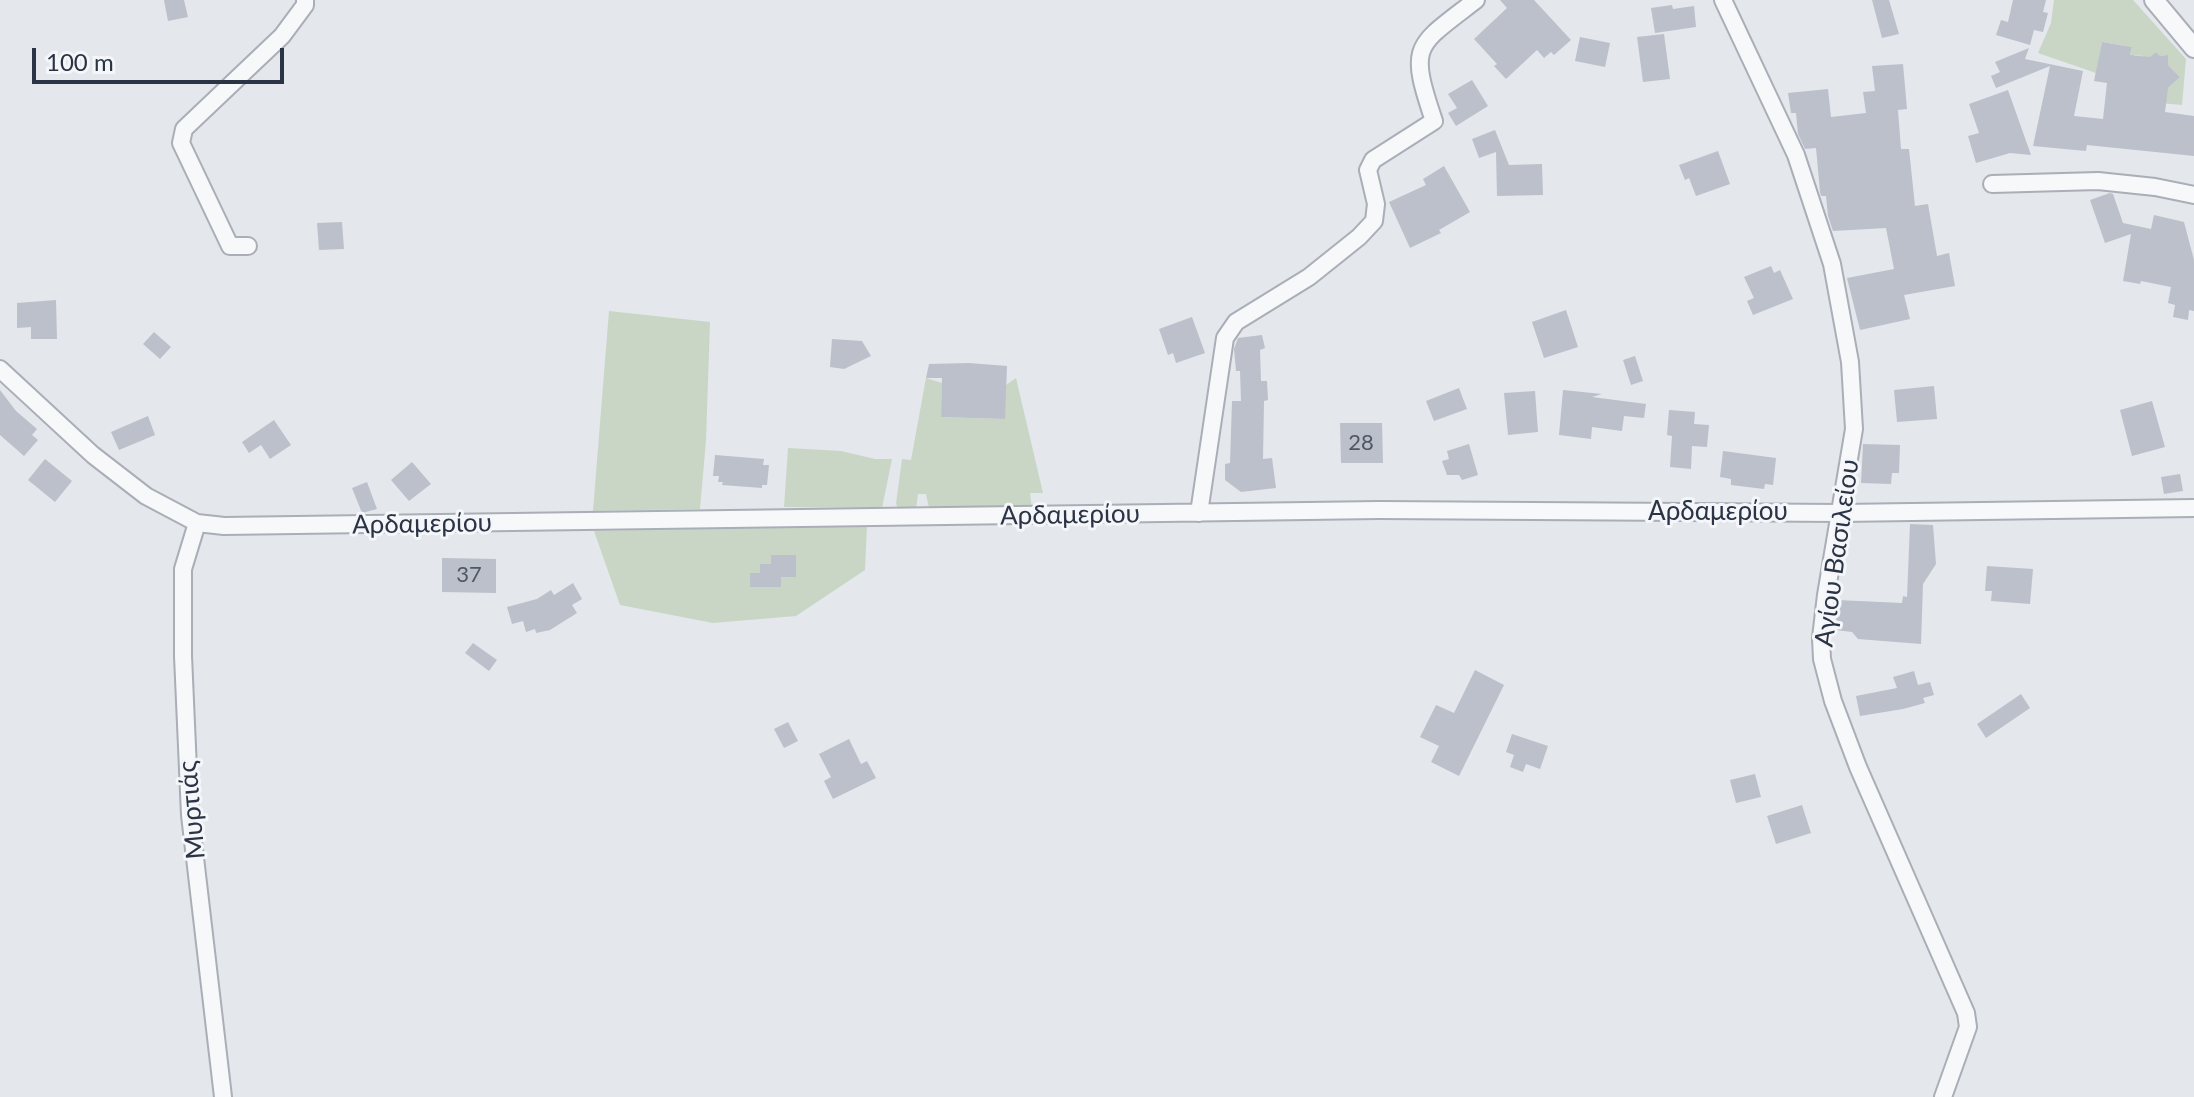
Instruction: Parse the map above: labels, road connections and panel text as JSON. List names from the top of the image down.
{
  "streets": {
    "street": ["Αρδαμερίου", "Αγίου Βασιλείου", "Μυρτιάς"]
  },
  "crossings": [
    ["Αρδαμερίου", "Αγίου Βασιλείου"],
    ["Αρδαμερίου", "Μυρτιάς"]
  ],
  "house_numbers": ["28", "37"],
  "scale_bar": "100 m"
}
